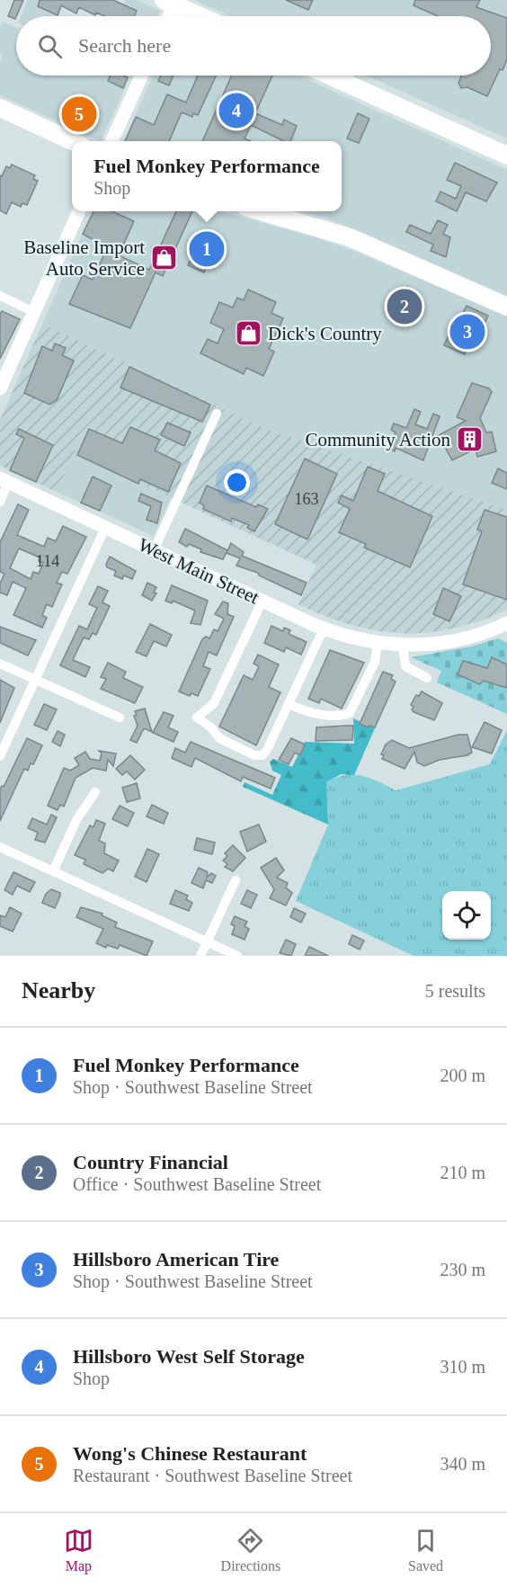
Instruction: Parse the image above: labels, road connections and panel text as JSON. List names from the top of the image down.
{
  "streets": {
    "street": ["West Main Street"]
  },
  "places": {
    "shop": ["Baseline Import Auto Service", "Dick's Country"],
    "building": ["Community Action"]
  },
  "house_numbers": ["163", "114"],
  "page": {
    "search": "Search here",
    "pins": [
      "4",
      "5",
      "1",
      "2",
      "3"
    ],
    "popup": ["Fuel Monkey Performance", "Shop"],
    "heading": ["Nearby", "5 results"],
    "list": [
      {
        "mark": "1",
        "name": "Fuel Monkey Performance",
        "note": "Shop · Southwest Baseline Street",
        "value": "200 m"
      },
      {
        "mark": "2",
        "name": "Country Financial",
        "note": "Office · Southwest Baseline Street",
        "value": "210 m"
      },
      {
        "mark": "3",
        "name": "Hillsboro American Tire",
        "note": "Shop · Southwest Baseline Street",
        "value": "230 m"
      },
      {
        "mark": "4",
        "name": "Hillsboro West Self Storage",
        "note": "Shop",
        "value": "310 m"
      },
      {
        "mark": "5",
        "name": "Wong's Chinese Restaurant",
        "note": "Restaurant · Southwest Baseline Street",
        "value": "340 m"
      }
    ],
    "nav": ["Map", "Directions", "Saved"]
  }
}
